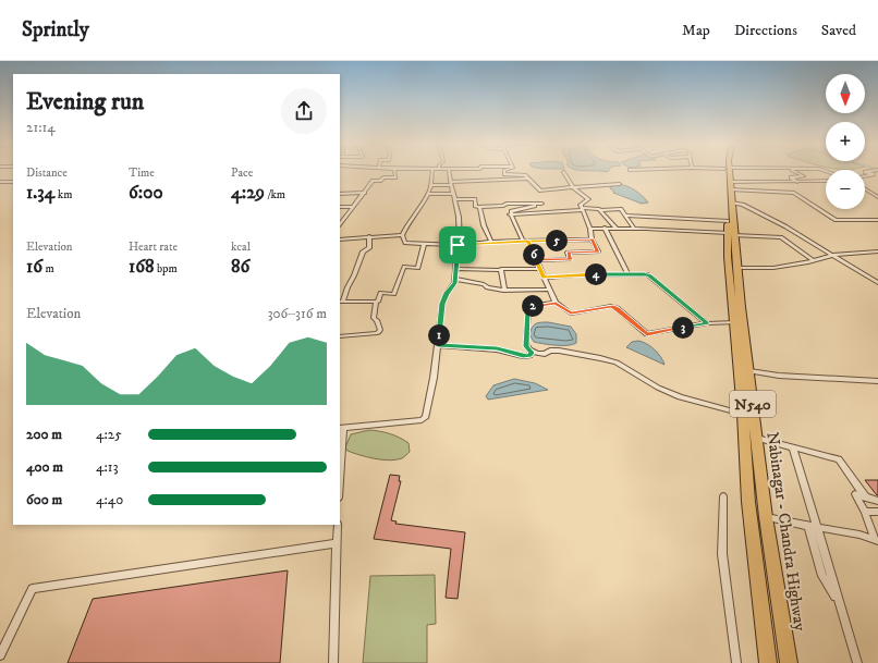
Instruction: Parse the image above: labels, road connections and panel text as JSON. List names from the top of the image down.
{
  "streets": {
    "highway": ["N540", "Nabinagar - Chandra Highway"]
  },
  "north": "bottom",
  "page": {
    "header": "Sprintly",
    "nav": ["Map", "Directions", "Saved"],
    "map_buttons": ["+", "−"],
    "heading": ["Evening run", "21:14"],
    "stats": [
      ["Distance", "1.34 km"],
      ["Time", "6:00"],
      ["Pace", "4:29 /km"],
      ["Elevation", "16 m"],
      ["Heart rate", "168 bpm"],
      ["kcal", "86"]
    ],
    "pins": [
      "5",
      "6",
      "4",
      "2",
      "3",
      "1"
    ],
    "chart": ["Elevation", "306–316 m"],
    "list": [
      {
        "name": "200 m",
        "note": "4:25"
      },
      {
        "name": "400 m",
        "note": "4:13"
      },
      {
        "name": "600 m",
        "note": "4:40"
      }
    ]
  }
}
